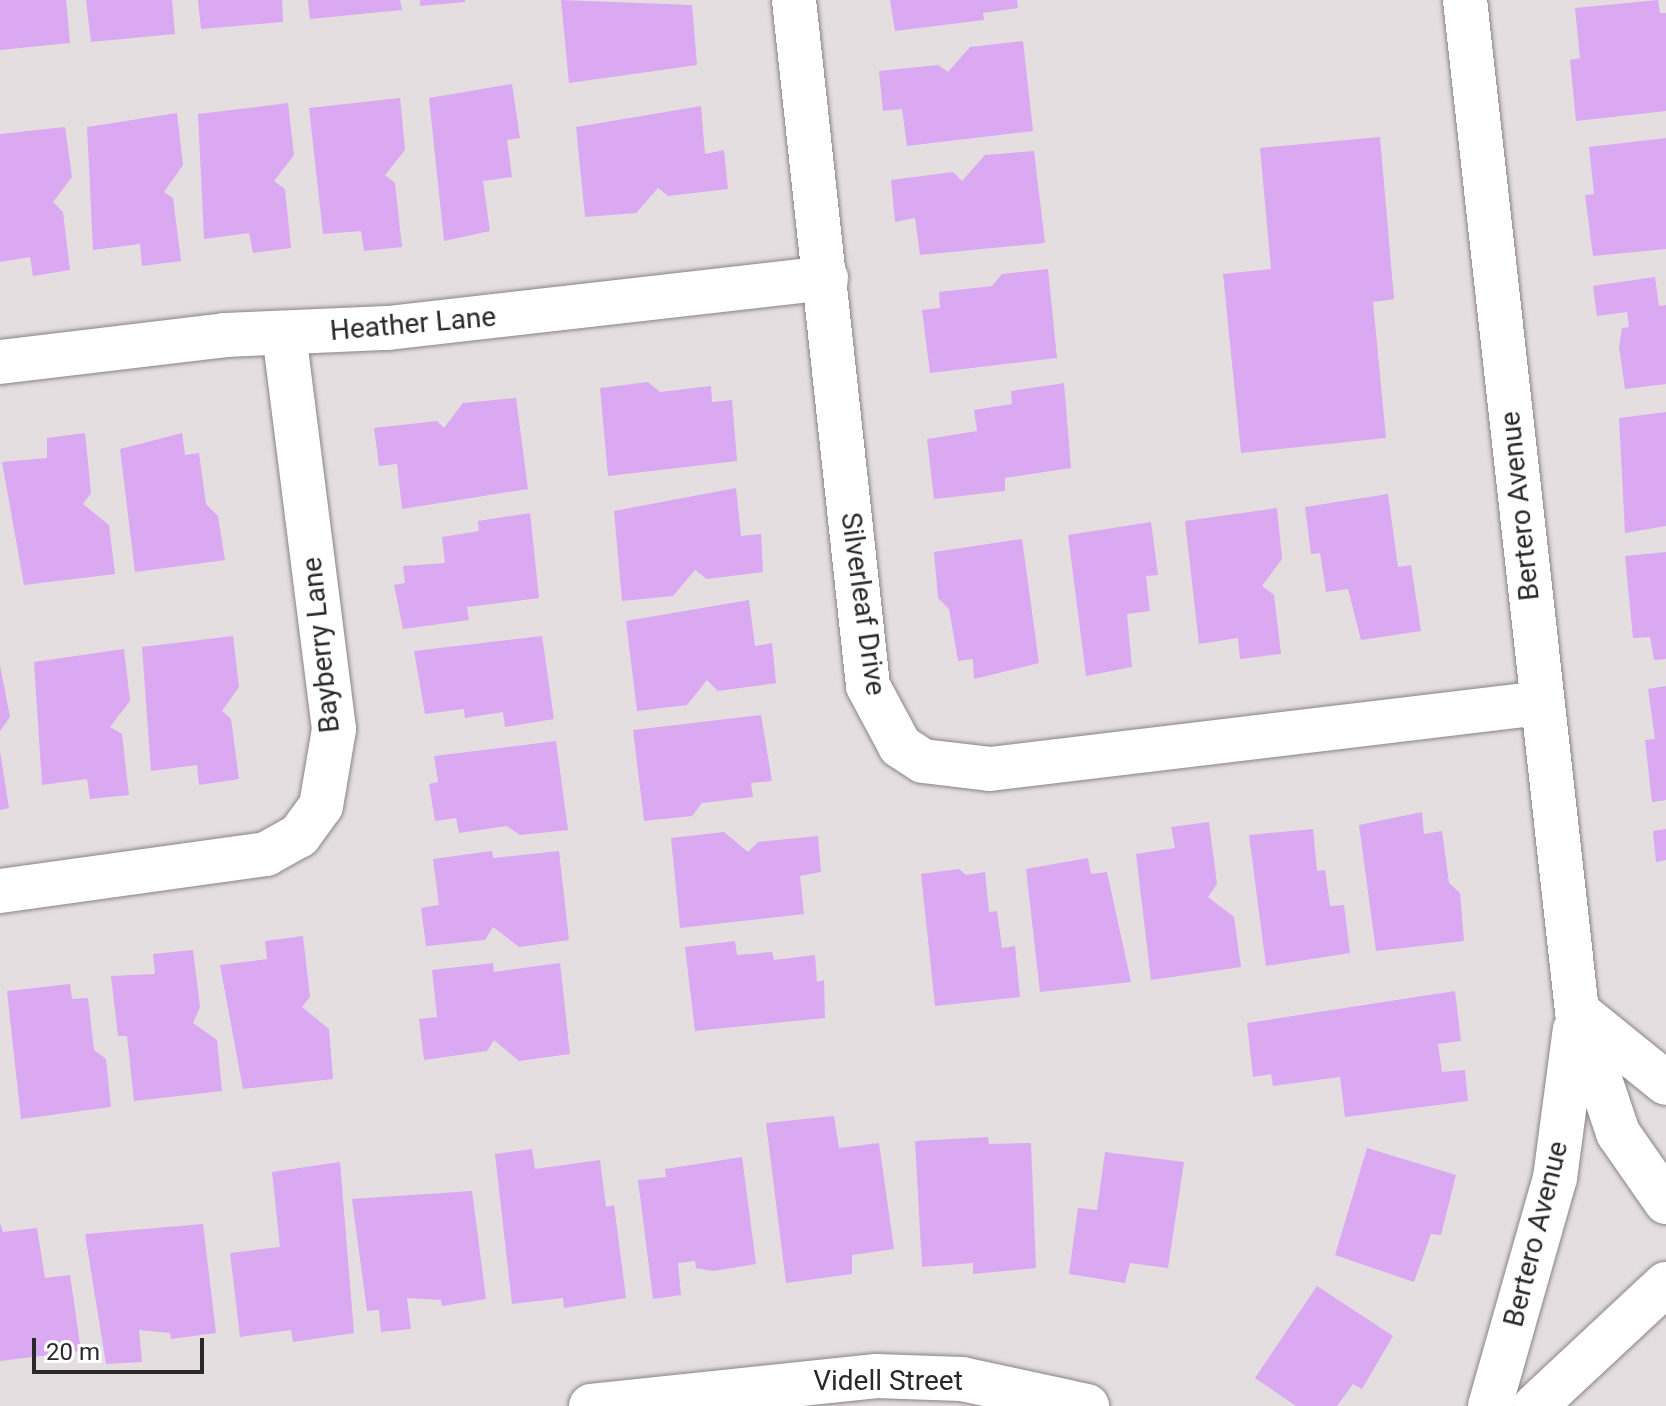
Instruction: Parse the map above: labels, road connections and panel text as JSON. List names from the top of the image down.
{
  "streets": {
    "street": [
      "Heather Lane",
      "Bertero Avenue",
      "Silverleaf Drive",
      "Bayberry Lane",
      "Videll Street"
    ]
  },
  "crossings": [
    ["Heather Lane", "Silverleaf Drive"],
    ["Heather Lane", "Bayberry Lane"],
    ["Bertero Avenue", "Silverleaf Drive"]
  ],
  "scale_bar": "20 m"
}
